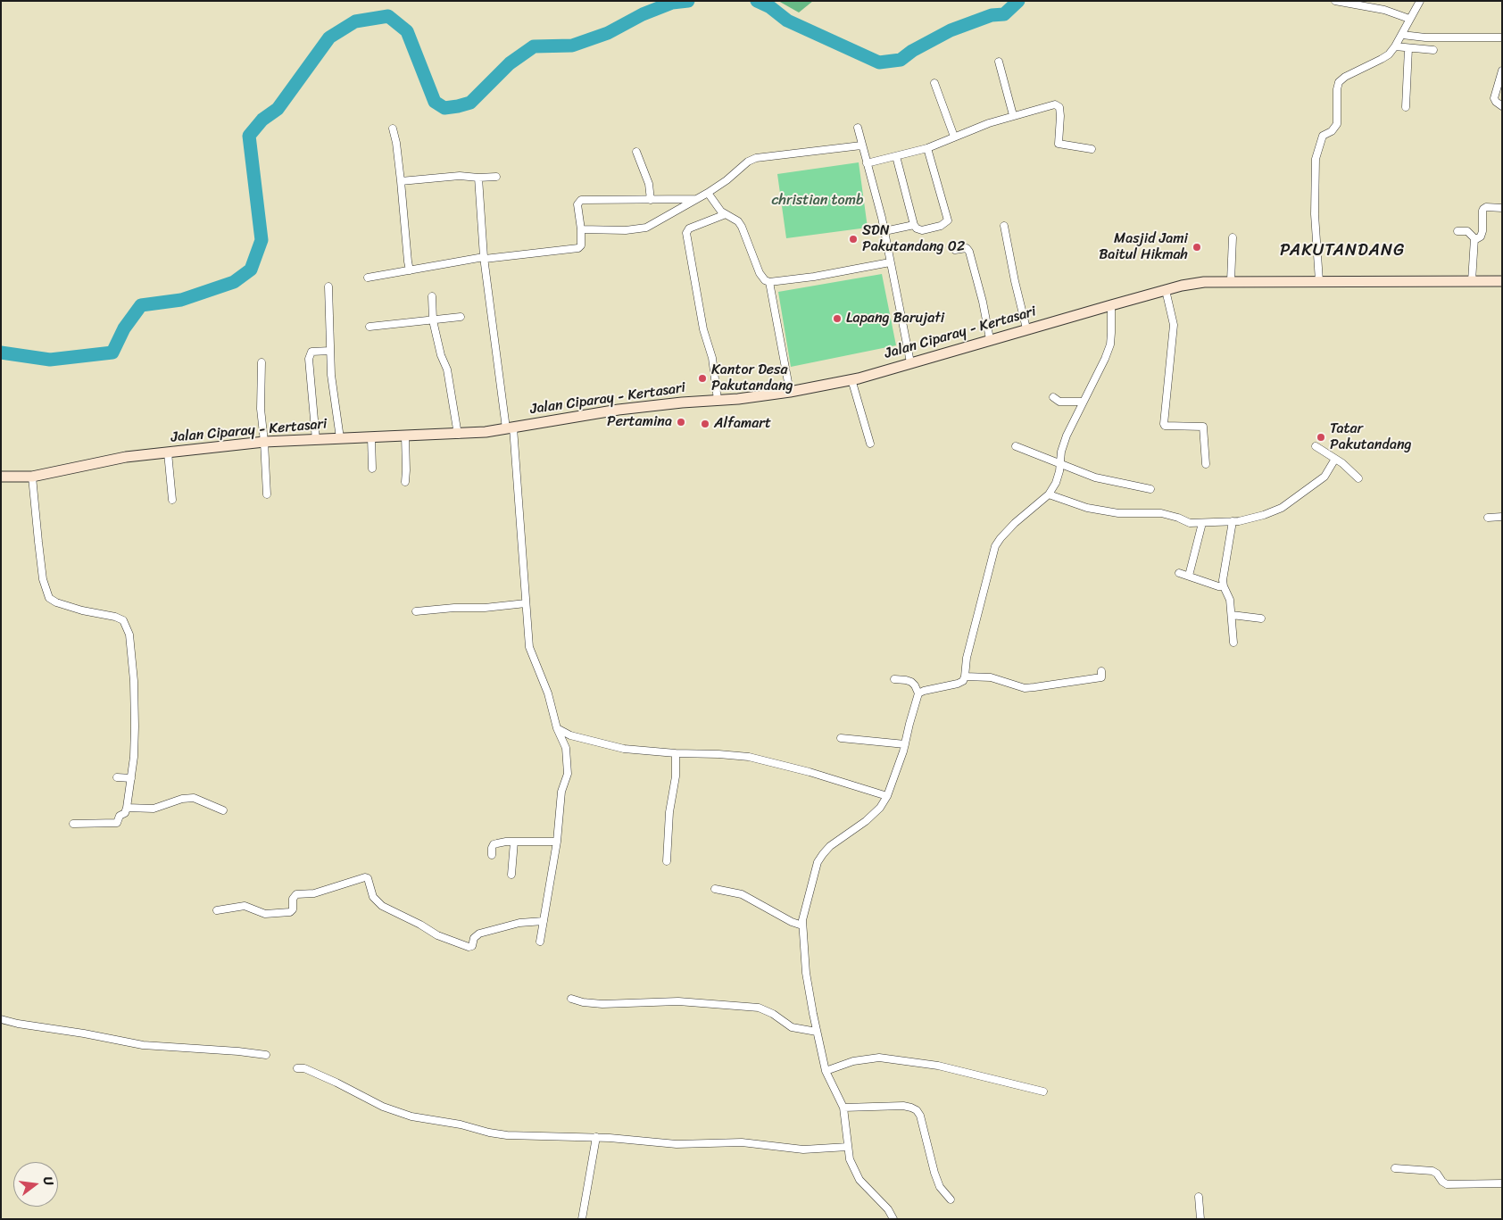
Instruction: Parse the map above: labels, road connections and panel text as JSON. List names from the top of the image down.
{
  "streets": {
    "main road": ["Jalan Ciparay - Kertasari"]
  },
  "districts": ["PAKUTANDANG"],
  "parks": ["christian tomb"],
  "places": [
    "SDN Pakutandang 02",
    "Masjid Jami Baitul Hikmah",
    "Lapang Barujati",
    "Kantor Desa Pakutandang",
    "Pertamina",
    "Alfamart",
    "Tatar Pakutandang"
  ],
  "north": "right"
}
